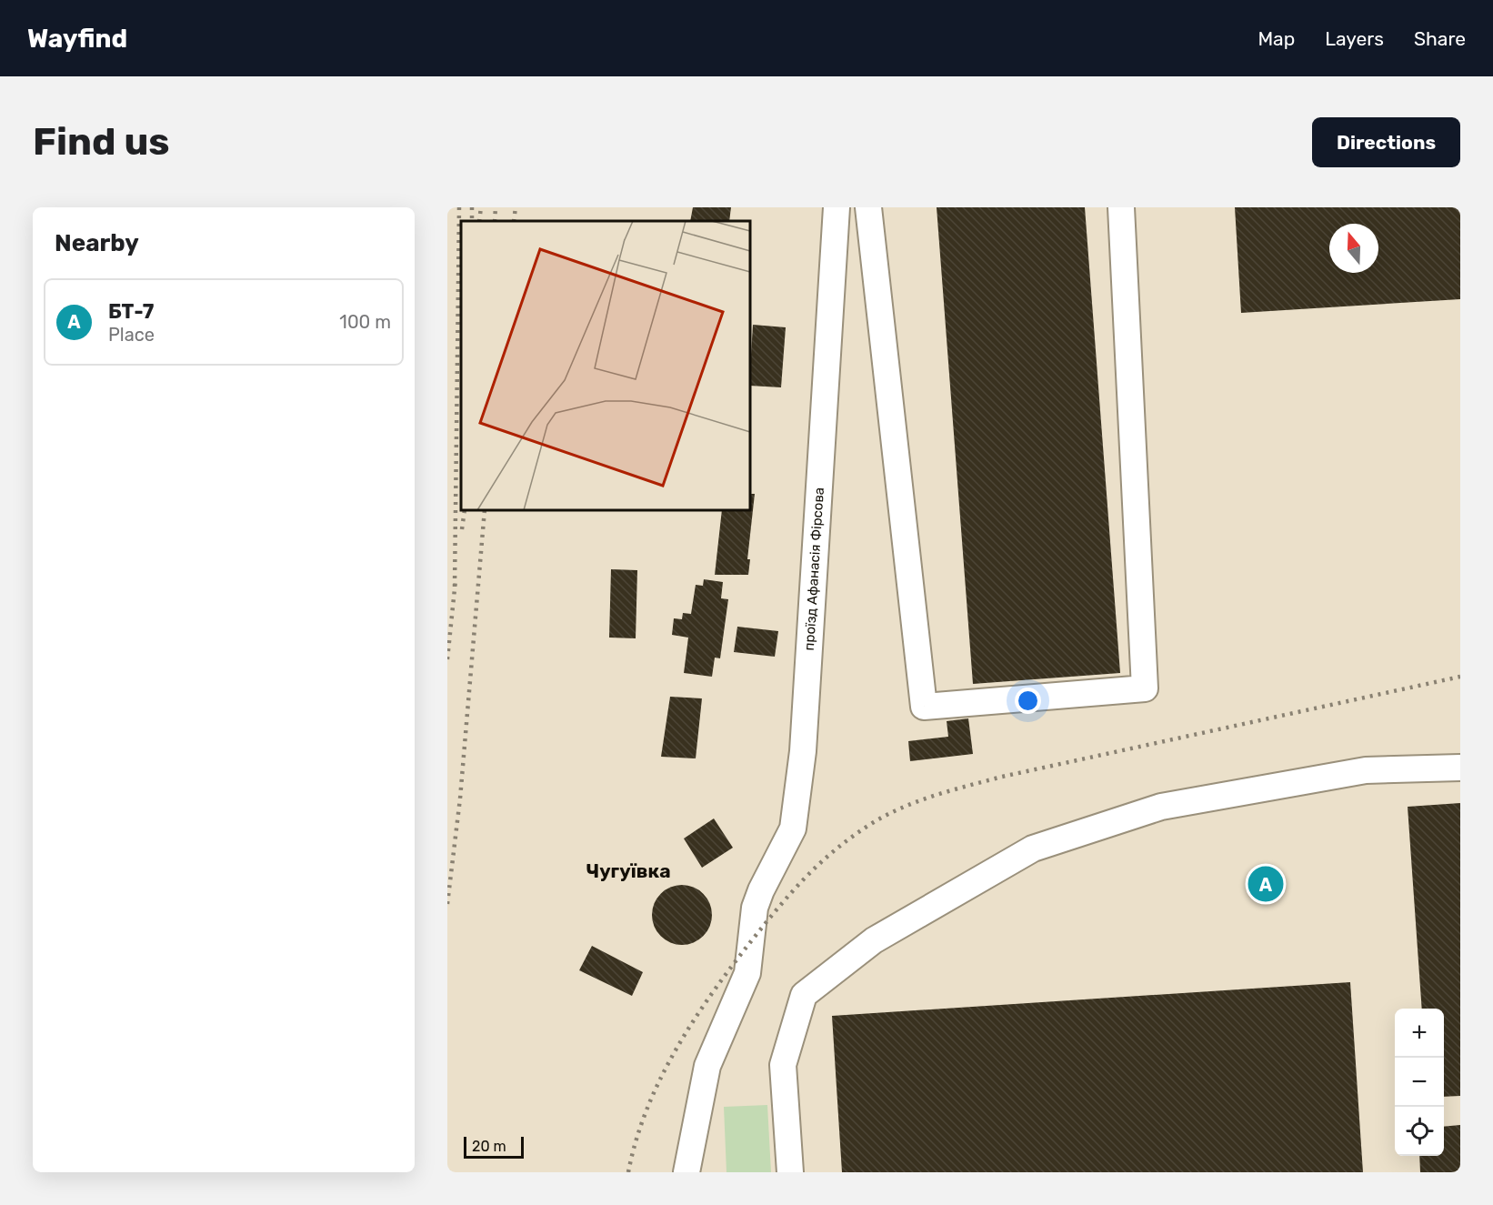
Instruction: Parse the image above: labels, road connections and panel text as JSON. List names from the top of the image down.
{
  "streets": {
    "street": ["проїзд Афанасія Фірсова"]
  },
  "districts": ["Чугуївка"],
  "scale_bar": "20 m",
  "north": "top",
  "page": {
    "header": "Wayfind",
    "nav": ["Map", "Layers", "Share"],
    "buttons": "Directions",
    "title": "Find us",
    "heading": "Nearby",
    "list": [
      {
        "mark": "A",
        "name": "БТ-7",
        "note": "Place",
        "value": "100 m"
      }
    ],
    "pins": "A",
    "map_buttons": ["+", "−"],
    "scale": "20 m"
  }
}
